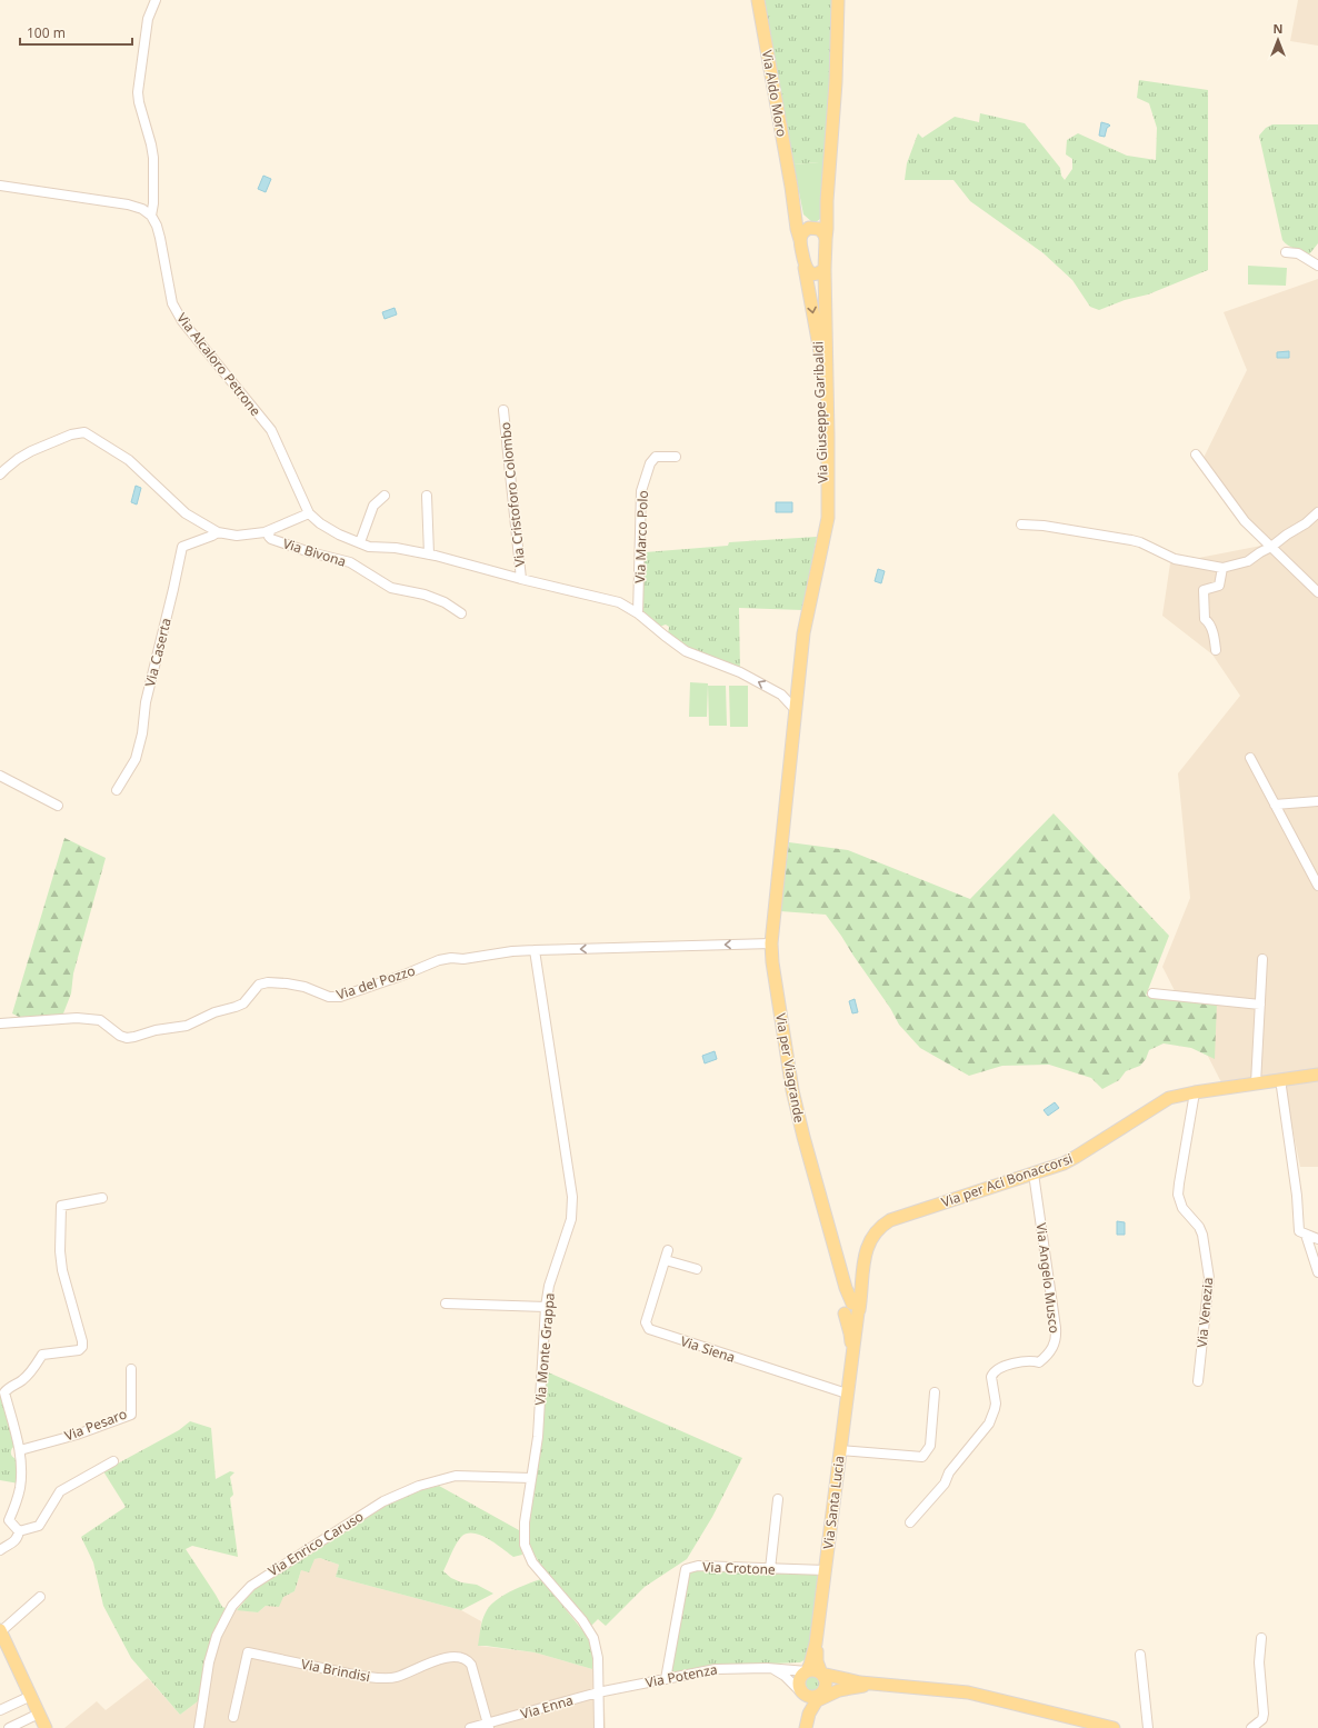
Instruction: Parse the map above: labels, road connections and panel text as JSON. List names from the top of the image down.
{
  "streets": {
    "main road": [
      "Via Aldo Moro",
      "Via Giuseppe Garibaldi",
      "Via per Viagrande",
      "Via per Aci Bonaccorsi",
      "Via Santa Lucia"
    ],
    "street": [
      "Via Alcaloro Petrone",
      "Via Cristoforo Colombo",
      "Via Marco Polo",
      "Via Bivona",
      "Via Caserta",
      "Via del Pozzo",
      "Via Angelo Musco",
      "Via Venezia",
      "Via Monte Grappa",
      "Via Siena",
      "Via Pesaro",
      "Via Enrico Caruso",
      "Via Crotone",
      "Via Brindisi",
      "Via Potenza",
      "Via Enna"
    ]
  },
  "crossings": [
    ["Via Aldo Moro", "Via Giuseppe Garibaldi"],
    ["Via Giuseppe Garibaldi", "Via per Viagrande"],
    ["Via del Pozzo", "Via per Viagrande"],
    ["Via del Pozzo", "Via Monte Grappa"],
    ["Via per Viagrande", "Via per Aci Bonaccorsi"],
    ["Via per Viagrande", "Via Santa Lucia"],
    ["Via per Aci Bonaccorsi", "Via Angelo Musco"],
    ["Via per Aci Bonaccorsi", "Via Venezia"],
    ["Via per Aci Bonaccorsi", "Via Santa Lucia"],
    ["Via Monte Grappa", "Via Enrico Caruso"],
    ["Via Monte Grappa", "Via Potenza"],
    ["Via Monte Grappa", "Via Enna"],
    ["Via Siena", "Via Santa Lucia"],
    ["Via Santa Lucia", "Via Crotone"],
    ["Via Crotone", "Via Potenza"],
    ["Via Brindisi", "Via Enna"],
    ["Via Potenza", "Via Enna"]
  ],
  "scale_bar": "100 m",
  "north": "top"
}
